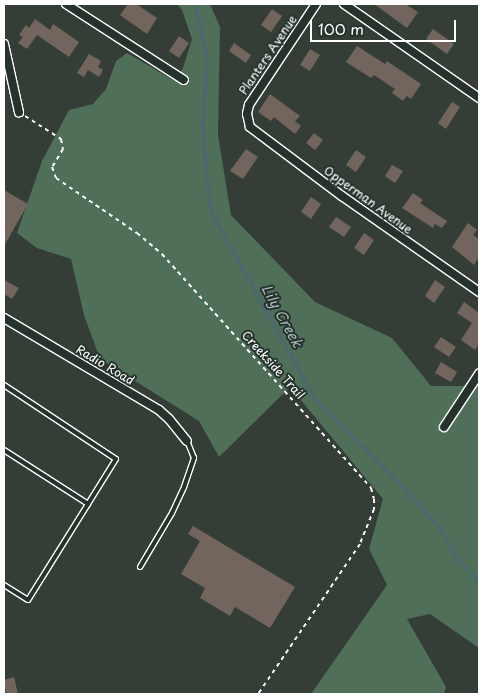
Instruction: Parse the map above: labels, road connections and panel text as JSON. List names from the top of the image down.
{
  "streets": {
    "street": ["Planters Avenue", "Opperman Avenue", "Radio Road"],
    "path": ["Creekside Trail"]
  },
  "crossings": [
    ["Planters Avenue", "Opperman Avenue"]
  ],
  "water": ["Lily Creek"],
  "scale_bar": "100 m"
}
